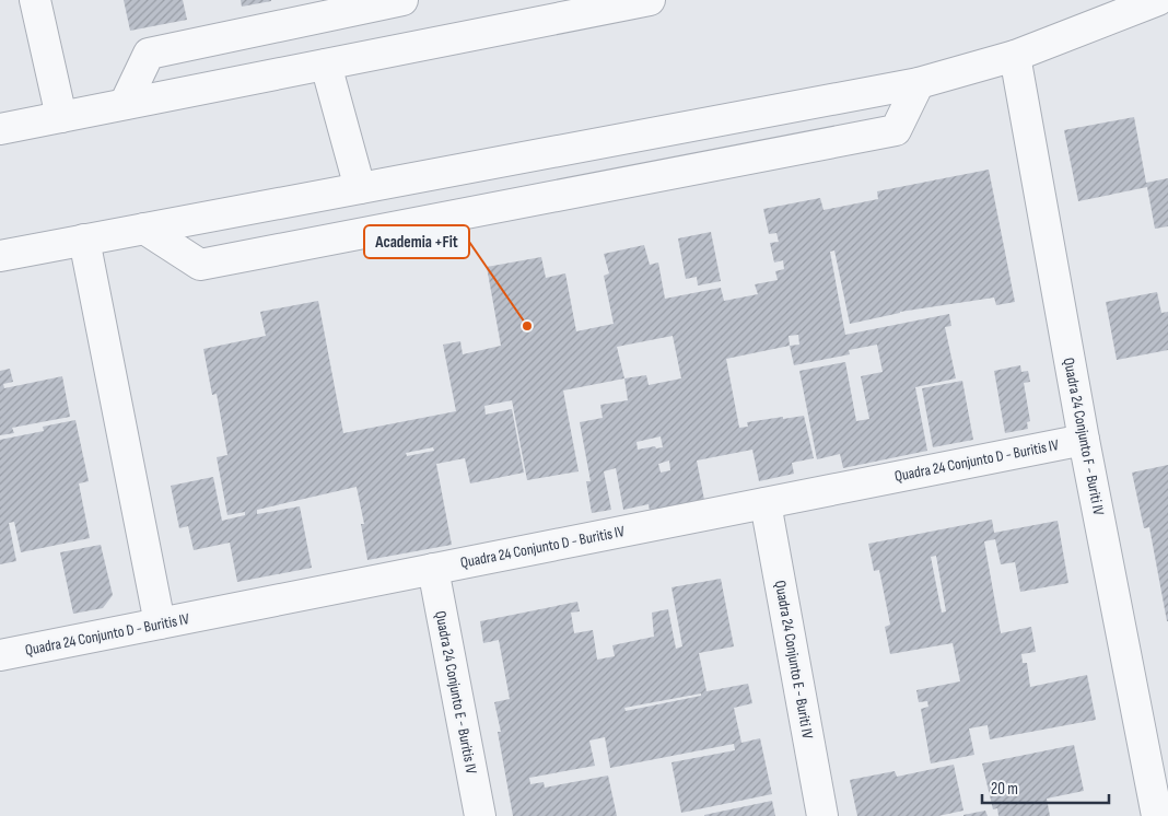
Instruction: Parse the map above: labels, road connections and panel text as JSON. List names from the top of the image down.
{
  "streets": {
    "street": [
      "Quadra 24 Conjunto F - Buriti IV",
      "Quadra 24 Conjunto D - Buritis IV",
      "Quadra 24 Conjunto E - Buriti IV",
      "Quadra 24 Conjunto E - Buritis IV"
    ]
  },
  "crossings": [
    ["Quadra 24 Conjunto F - Buriti IV", "Quadra 24 Conjunto D - Buritis IV"],
    ["Quadra 24 Conjunto D - Buritis IV", "Quadra 24 Conjunto E - Buriti IV"],
    ["Quadra 24 Conjunto D - Buritis IV", "Quadra 24 Conjunto E - Buritis IV"]
  ],
  "places": ["Academia +Fit"],
  "scale_bar": "20 m"
}
